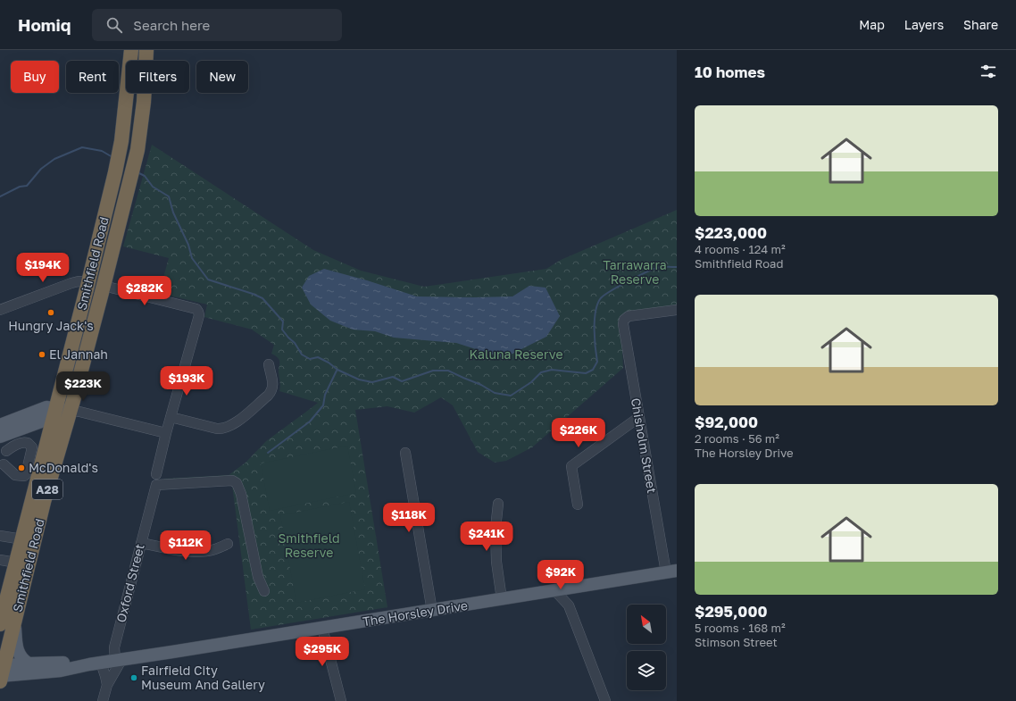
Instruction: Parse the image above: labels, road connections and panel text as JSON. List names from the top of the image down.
{
  "streets": {
    "highway": ["Smithfield Road", "A28"],
    "main road": ["The Horsley Drive"],
    "street": ["Chisholm Street", "Oxford Street"]
  },
  "crossings": [
    ["Smithfield Road", "The Horsley Drive"],
    ["Chisholm Street", "The Horsley Drive"],
    ["Oxford Street", "The Horsley Drive"]
  ],
  "parks": ["Tarrawarra Reserve", "Kaluna Reserve", "Smithfield Reserve"],
  "places": [
    "Hungry Jack's",
    "El Jannah",
    "McDonald's",
    "Fairfield City Museum And Gallery"
  ],
  "north": "top left",
  "page": {
    "header": "Homiq",
    "search": "Search here",
    "nav": ["Map", "Layers", "Share"],
    "heading": "10 homes",
    "chip": [
      "Buy",
      "Rent",
      "Filters",
      "New"
    ],
    "list": [
      {
        "name": "$223,000",
        "note": "4 rooms · 124 m² · Smithfield Road"
      },
      {
        "name": "$92,000",
        "note": "2 rooms · 56 m² · The Horsley Drive"
      },
      {
        "name": "$295,000",
        "note": "5 rooms · 168 m² · Stimson Street"
      }
    ],
    "price": [
      "$194K",
      "$282K",
      "$193K",
      "$223K",
      "$226K",
      "$118K",
      "$241K",
      "$112K",
      "$92K",
      "$295K"
    ]
  }
}
